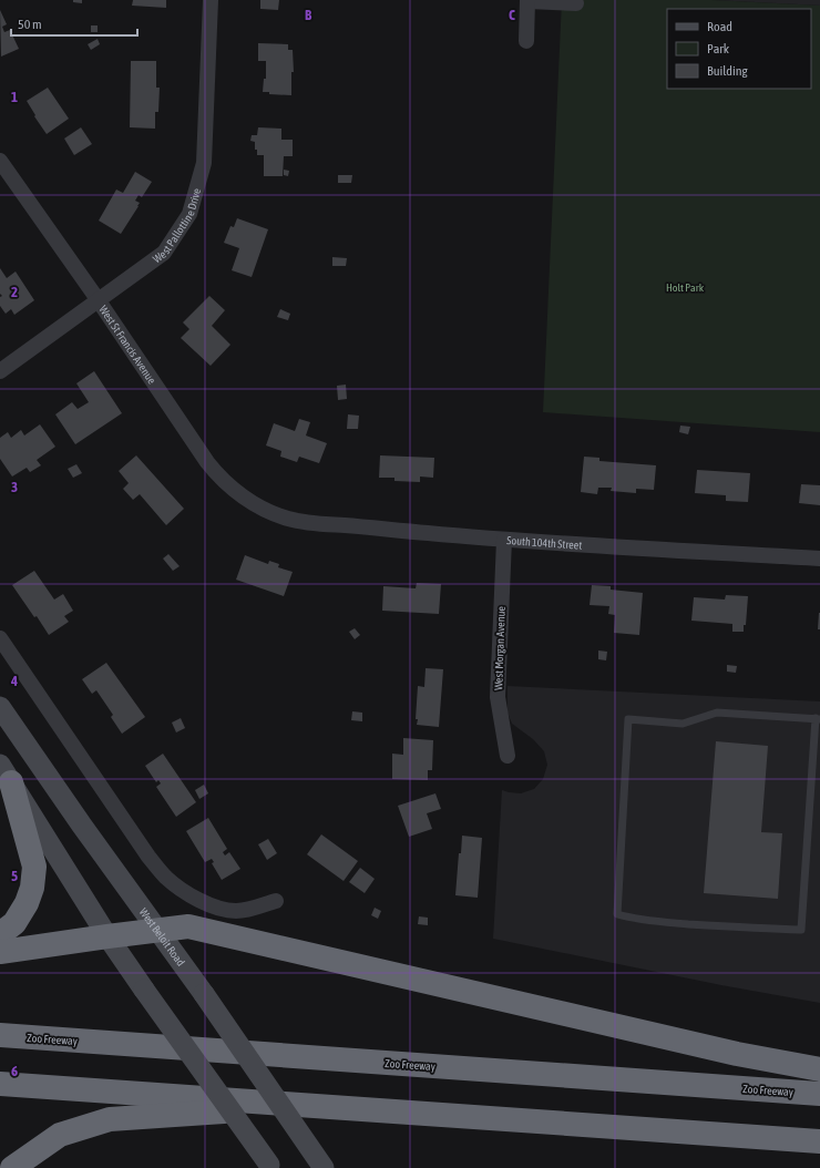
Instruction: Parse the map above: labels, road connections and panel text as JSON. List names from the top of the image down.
{
  "streets": {
    "highway": ["Zoo Freeway"],
    "main road": ["West Beloit Road"],
    "street": [
      "West Pallottine Drive",
      "West St Francis Avenue",
      "South 104th Street",
      "West Morgan Avenue"
    ]
  },
  "crossings": [
    ["West Pallottine Drive", "West St Francis Avenue"],
    ["West St Francis Avenue", "South 104th Street"],
    ["South 104th Street", "West Morgan Avenue"]
  ],
  "parks": ["Holt Park"],
  "legend": ["Road", "Park", "Building"],
  "scale_bar": "50 m",
  "grid": {
    "columns": ["B", "C"],
    "rows": [
      "1",
      "2",
      "3",
      "4",
      "5",
      "6"
    ]
  }
}
